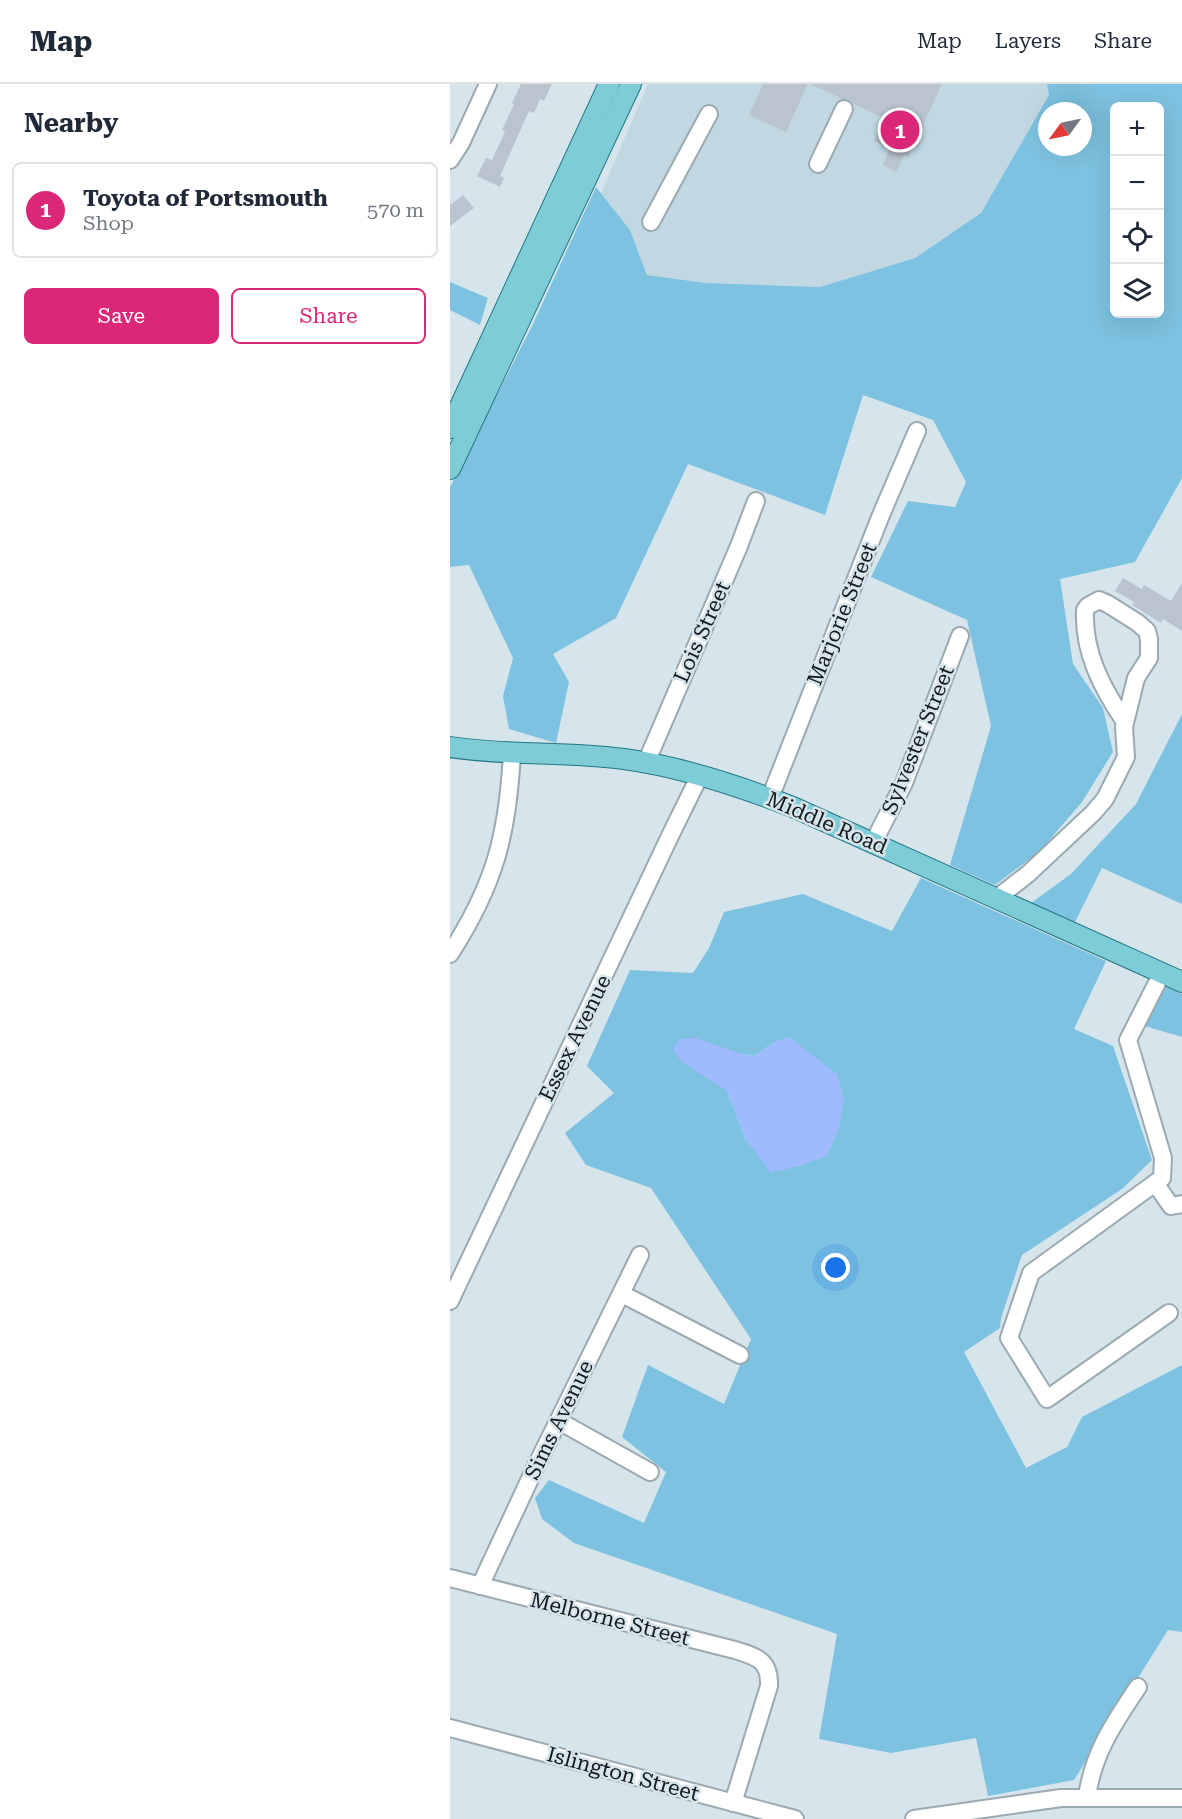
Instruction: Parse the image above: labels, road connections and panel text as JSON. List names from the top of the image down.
{
  "streets": {
    "main road": ["Middle Road"],
    "street": [
      "Marjorie Street",
      "Lois Street",
      "Sylvester Street",
      "Essex Avenue",
      "Sims Avenue",
      "Melborne Street",
      "Islington Street"
    ]
  },
  "crossings": [
    ["Marjorie Street", "Middle Road"],
    ["Lois Street", "Middle Road"],
    ["Sylvester Street", "Middle Road"],
    ["Middle Road", "Essex Avenue"],
    ["Sims Avenue", "Melborne Street"],
    ["Melborne Street", "Islington Street"]
  ],
  "north": "bottom left",
  "page": {
    "header": "Map",
    "nav": ["Map", "Layers", "Share"],
    "heading": "Nearby",
    "map_buttons": ["+", "−"],
    "pins": "1",
    "list": [
      {
        "mark": "1",
        "name": "Toyota of Portsmouth",
        "note": "Shop",
        "value": "570 m"
      }
    ],
    "buttons": ["Save", "Share"]
  }
}
